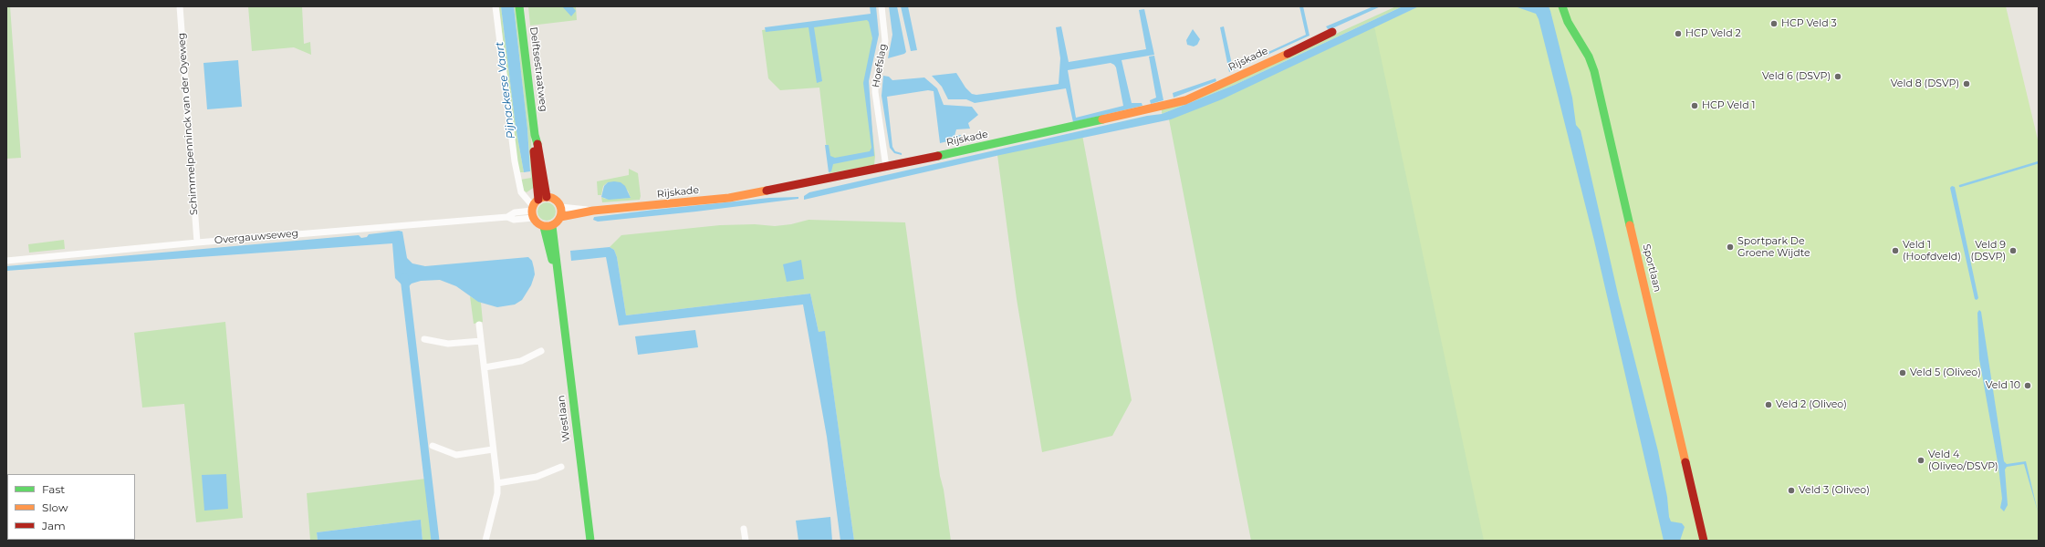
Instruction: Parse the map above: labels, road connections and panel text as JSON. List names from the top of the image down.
{
  "streets": {
    "street": [
      "Rijskade",
      "Hoefslag",
      "Delftsestraatweg",
      "Schimmelpenninck van der Oyeweg",
      "Overgauwseweg",
      "Sportlaan",
      "Westlaan"
    ]
  },
  "crossings": [
    ["Rijskade", "Hoefslag"],
    ["Rijskade", "Delftsestraatweg"],
    ["Rijskade", "Overgauwseweg"],
    ["Rijskade", "Westlaan"],
    ["Delftsestraatweg", "Overgauwseweg"],
    ["Delftsestraatweg", "Westlaan"],
    ["Schimmelpenninck van der Oyeweg", "Overgauwseweg"],
    ["Overgauwseweg", "Westlaan"]
  ],
  "water": ["Pijnackerse Vaart"],
  "places": [
    "HCP Veld 3",
    "HCP Veld 2",
    "Veld 6 (DSVP)",
    "Veld 8 (DSVP)",
    "HCP Veld 1",
    "Sportpark De Groene Wijdte",
    "Veld 1 (Hoofdveld)",
    "Veld 9 (DSVP)",
    "Veld 5 (Oliveo)",
    "Veld 10",
    "Veld 2 (Oliveo)",
    "Veld 4 (Oliveo/DSVP)",
    "Veld 3 (Oliveo)"
  ],
  "legend": ["Fast", "Slow", "Jam"]
}
